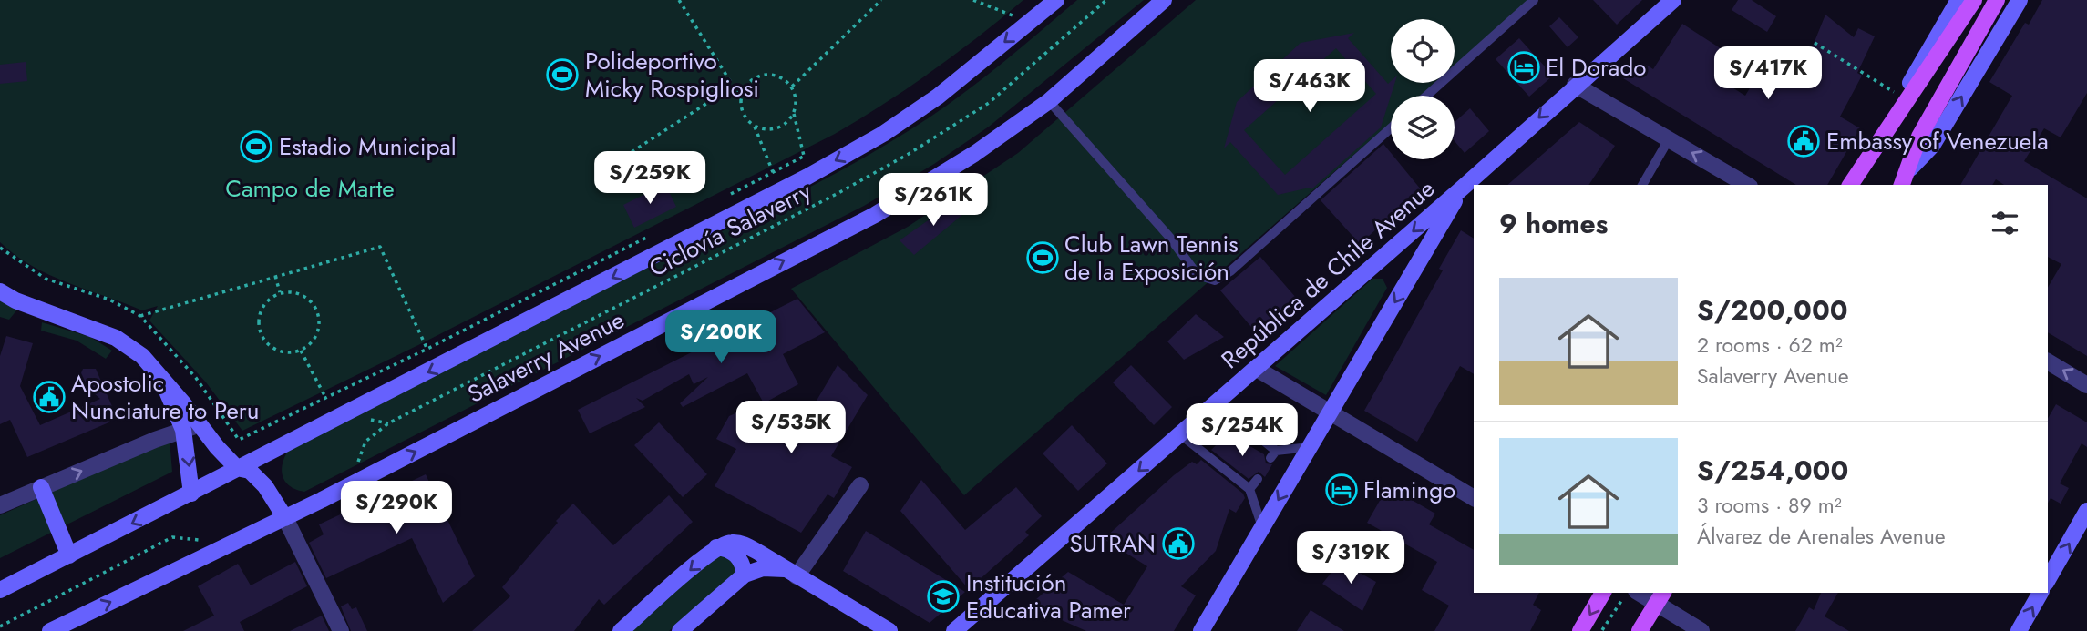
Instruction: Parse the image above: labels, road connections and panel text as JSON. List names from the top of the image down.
{
  "streets": {
    "main road": ["República de Chile Avenue", "Salaverry Avenue"],
    "path": ["Ciclovía Salaverry"]
  },
  "parks": ["Campo de Marte"],
  "places": {
    "hotel": ["El Dorado", "Flamingo"],
    "sports": ["Polideportivo Micky Rospigliosi", "Estadio Municipal", "Club Lawn Tennis de la Exposición"],
    "public building": ["Embassy of Venezuela", "Apostolic Nunciature to Peru", "SUTRAN"],
    "school or university": ["Institución Educativa Pamer"]
  },
  "page": {
    "price": [
      "S/417K",
      "S/463K",
      "S/259K",
      "S/261K",
      "S/200K",
      "S/535K",
      "S/254K",
      "S/290K",
      "S/319K"
    ],
    "heading": "9 homes",
    "list": [
      {
        "name": "S/200,000",
        "note": "2 rooms · 62 m² · Salaverry Avenue"
      },
      {
        "name": "S/254,000",
        "note": "3 rooms · 89 m² · Álvarez de Arenales Avenue"
      }
    ]
  }
}
